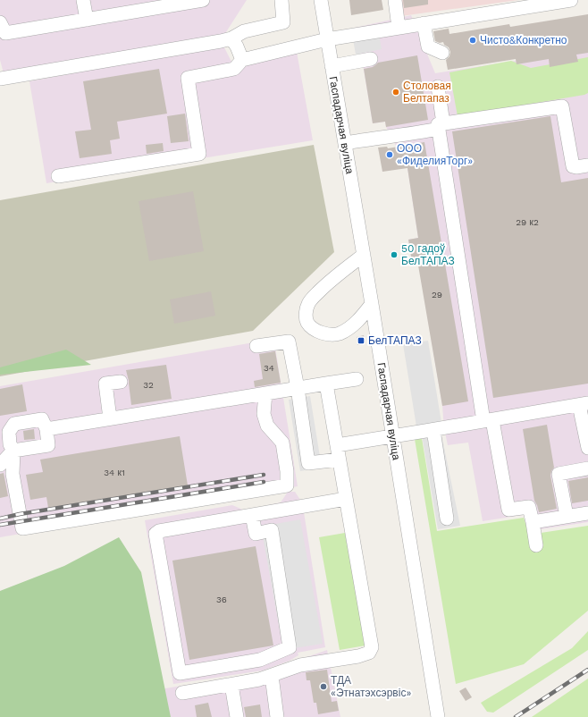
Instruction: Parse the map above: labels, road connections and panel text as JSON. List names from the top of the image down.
{
  "streets": {
    "street": ["Гаспадарчая вуліца"]
  },
  "places": {
    "other": [
      "Чисто&Конкретно",
      "Столовая Белтапаз",
      "ООО «ФиделияТорг»",
      "50 гадоў БелТАПАЗ",
      "ТДА «Этнатэхсэрвіс»"
    ],
    "transit": ["БелТАПАЗ"]
  },
  "house_numbers": [
    "29 к2",
    "29",
    "34",
    "32",
    "34 к1",
    "36"
  ]
}
